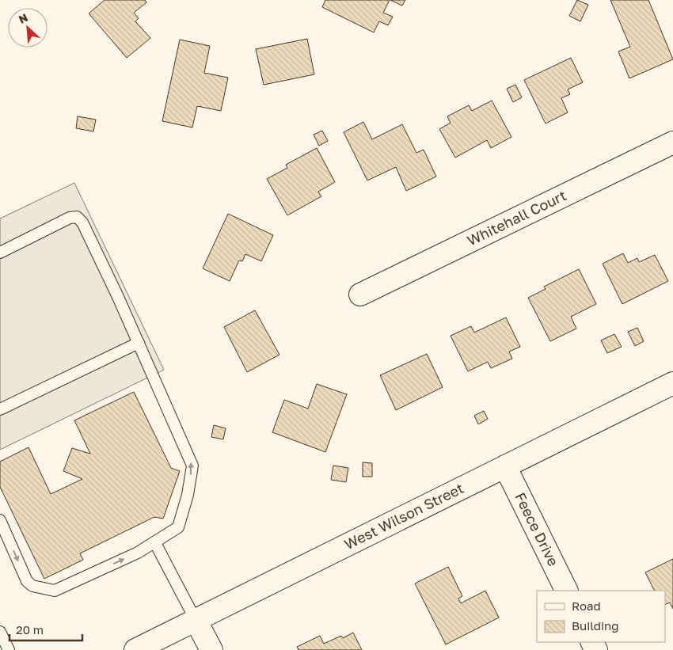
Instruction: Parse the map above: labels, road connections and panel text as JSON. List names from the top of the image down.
{
  "streets": {
    "main road": ["Whitehall Court", "West Wilson Street", "Feece Drive"]
  },
  "crossings": [
    ["West Wilson Street", "Feece Drive"]
  ],
  "legend": ["Road", "Building"],
  "scale_bar": "20 m",
  "north": "top left"
}
